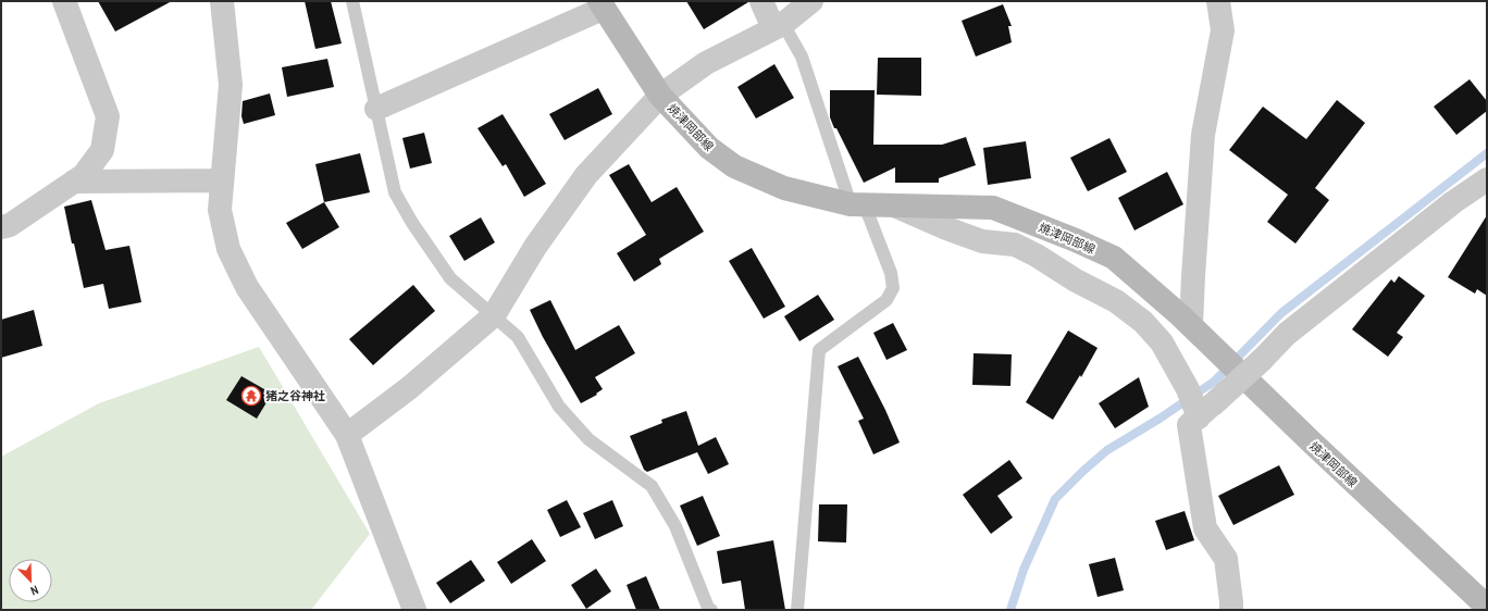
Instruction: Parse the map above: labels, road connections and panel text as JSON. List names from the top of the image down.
{
  "streets": {
    "main road": ["焼津岡部線"]
  },
  "places": {
    "temple": ["猪之谷神社"]
  },
  "north": "bottom right"
}
